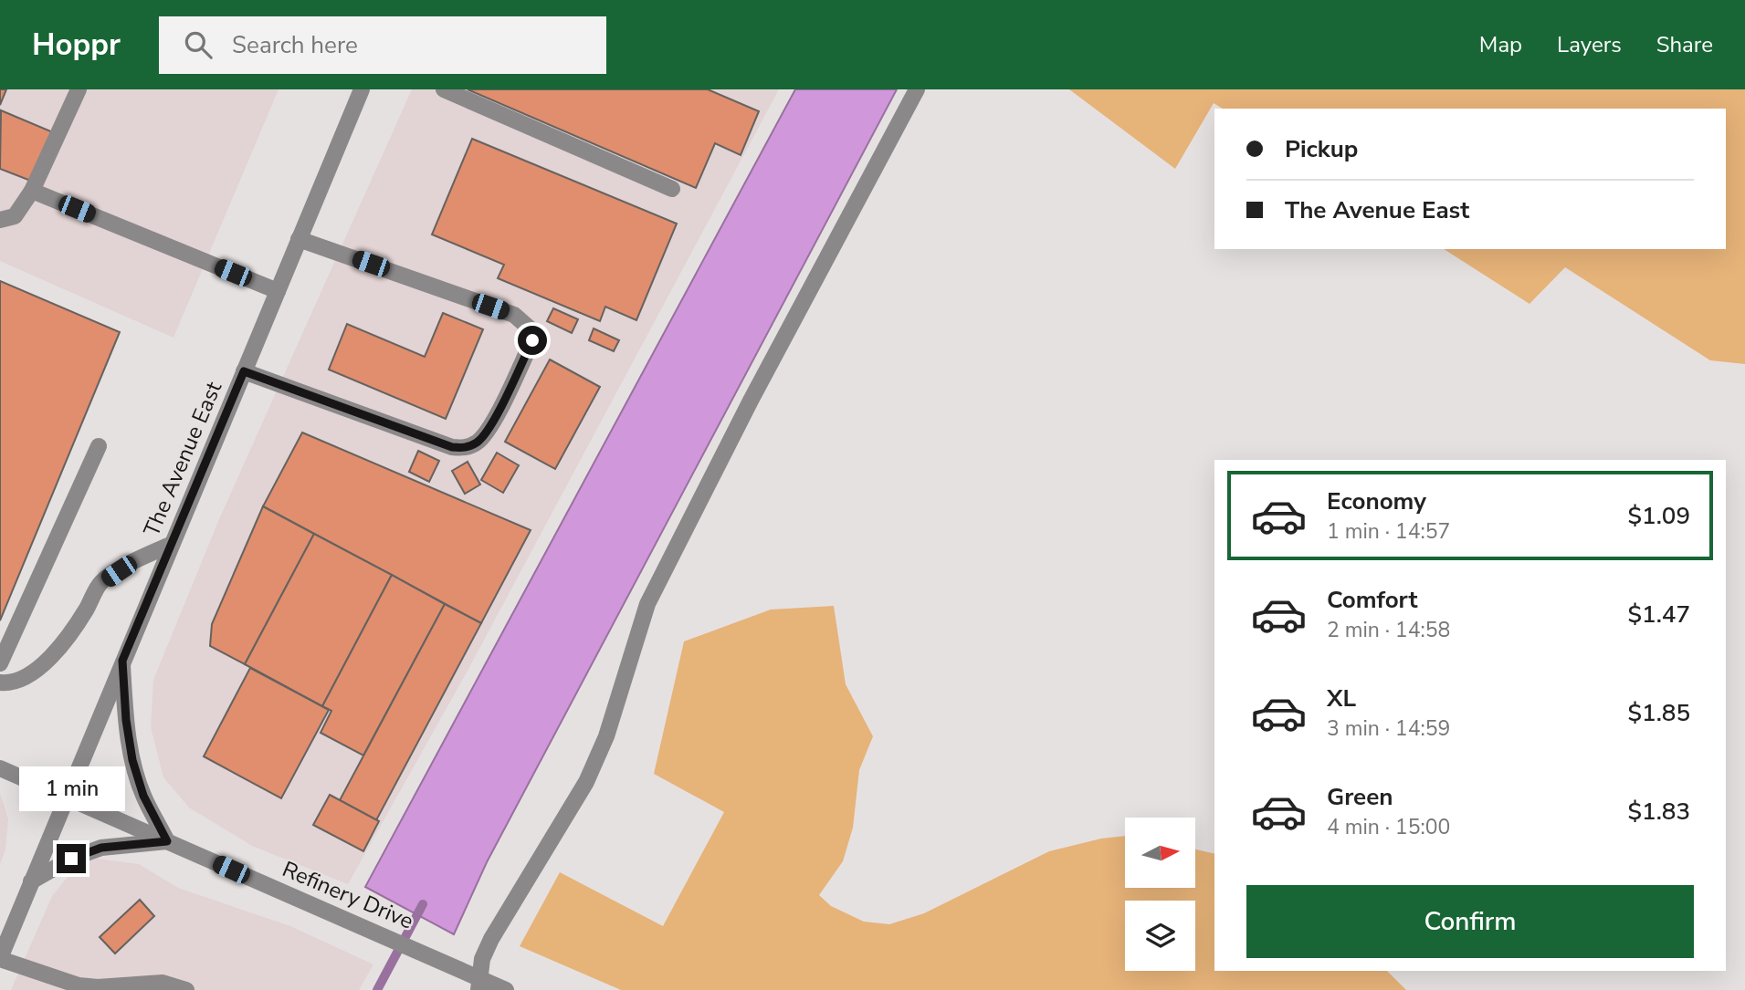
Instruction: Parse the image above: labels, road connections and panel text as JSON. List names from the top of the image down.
{
  "streets": {
    "street": ["The Avenue East", "Refinery Drive"]
  },
  "crossings": [
    ["The Avenue East", "Refinery Drive"]
  ],
  "north": "right",
  "page": {
    "header": "Hoppr",
    "search": "Search here",
    "nav": ["Map", "Layers", "Share"],
    "banner": ["Pickup", "The Avenue East"],
    "list": [
      {
        "name": "Economy",
        "note": "1 min · 14:57",
        "value": "$1.09"
      },
      {
        "name": "Comfort",
        "note": "2 min · 14:58",
        "value": "$1.47"
      },
      {
        "name": "XL",
        "note": "3 min · 14:59",
        "value": "$1.85"
      },
      {
        "name": "Green",
        "note": "4 min · 15:00",
        "value": "$1.83"
      }
    ],
    "bubble": "1 min",
    "buttons": "Confirm"
  }
}
